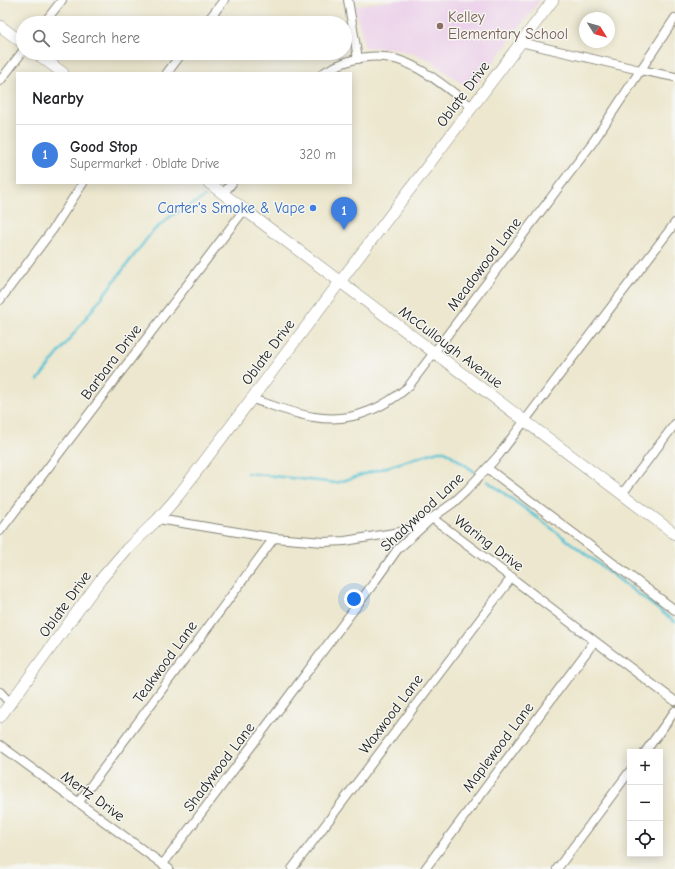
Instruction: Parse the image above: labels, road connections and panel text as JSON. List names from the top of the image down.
{
  "streets": {
    "street": [
      "Oblate Drive",
      "Meadowood Lane",
      "McCullough Avenue",
      "Barbara Drive",
      "Shadywood Lane",
      "Waring Drive",
      "Teakwood Lane",
      "Waxwood Lane",
      "Maplewood Lane",
      "Mertz Drive"
    ]
  },
  "crossings": [
    ["Oblate Drive", "Meadowood Lane"],
    ["Oblate Drive", "McCullough Avenue"],
    ["Oblate Drive", "Waring Drive"],
    ["Meadowood Lane", "McCullough Avenue"],
    ["McCullough Avenue", "Barbara Drive"],
    ["McCullough Avenue", "Shadywood Lane"],
    ["Shadywood Lane", "Waring Drive"],
    ["Shadywood Lane", "Mertz Drive"],
    ["Waring Drive", "Teakwood Lane"],
    ["Waring Drive", "Waxwood Lane"],
    ["Waring Drive", "Maplewood Lane"],
    ["Teakwood Lane", "Mertz Drive"]
  ],
  "places": ["Kelley Elementary School", "Carter's Smoke & Vape"],
  "north": "bottom right",
  "page": {
    "search": "Search here",
    "heading": "Nearby",
    "list": [
      {
        "mark": "1",
        "name": "Good Stop",
        "note": "Supermarket · Oblate Drive",
        "value": "320 m"
      }
    ],
    "pins": "1",
    "map_buttons": ["+", "−"]
  }
}
